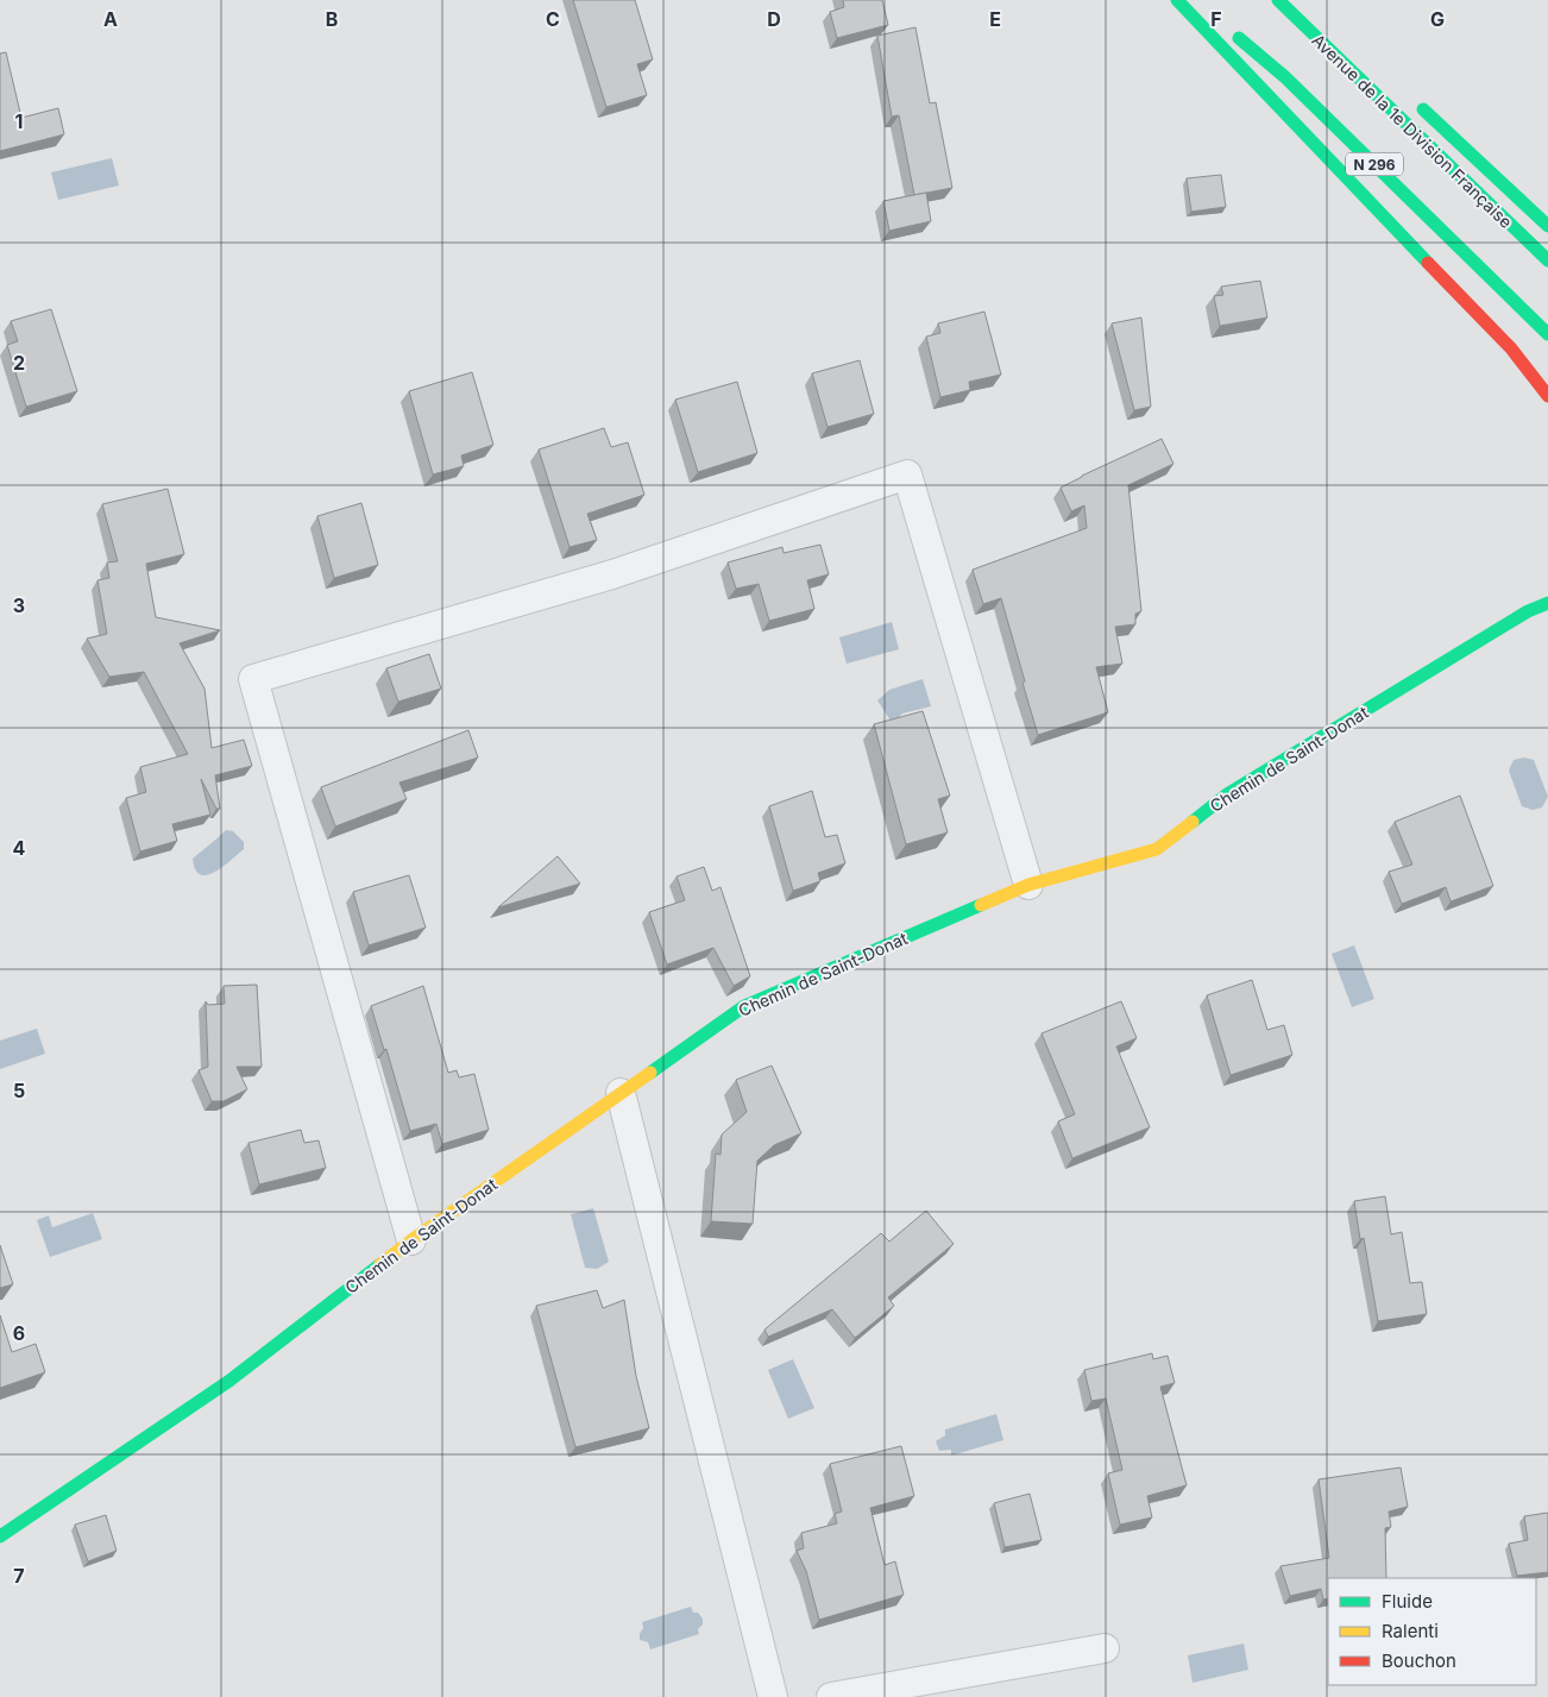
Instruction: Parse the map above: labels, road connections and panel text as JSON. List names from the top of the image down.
{
  "streets": {
    "main road": ["Avenue de la 1e Division Française", "N 296", "Chemin de Saint-Donat"]
  },
  "legend": ["Fluide", "Ralenti", "Bouchon"],
  "grid": {
    "columns": [
      "A",
      "B",
      "C",
      "D",
      "E",
      "F",
      "G"
    ],
    "rows": [
      "1",
      "2",
      "3",
      "4",
      "5",
      "6",
      "7"
    ]
  }
}
